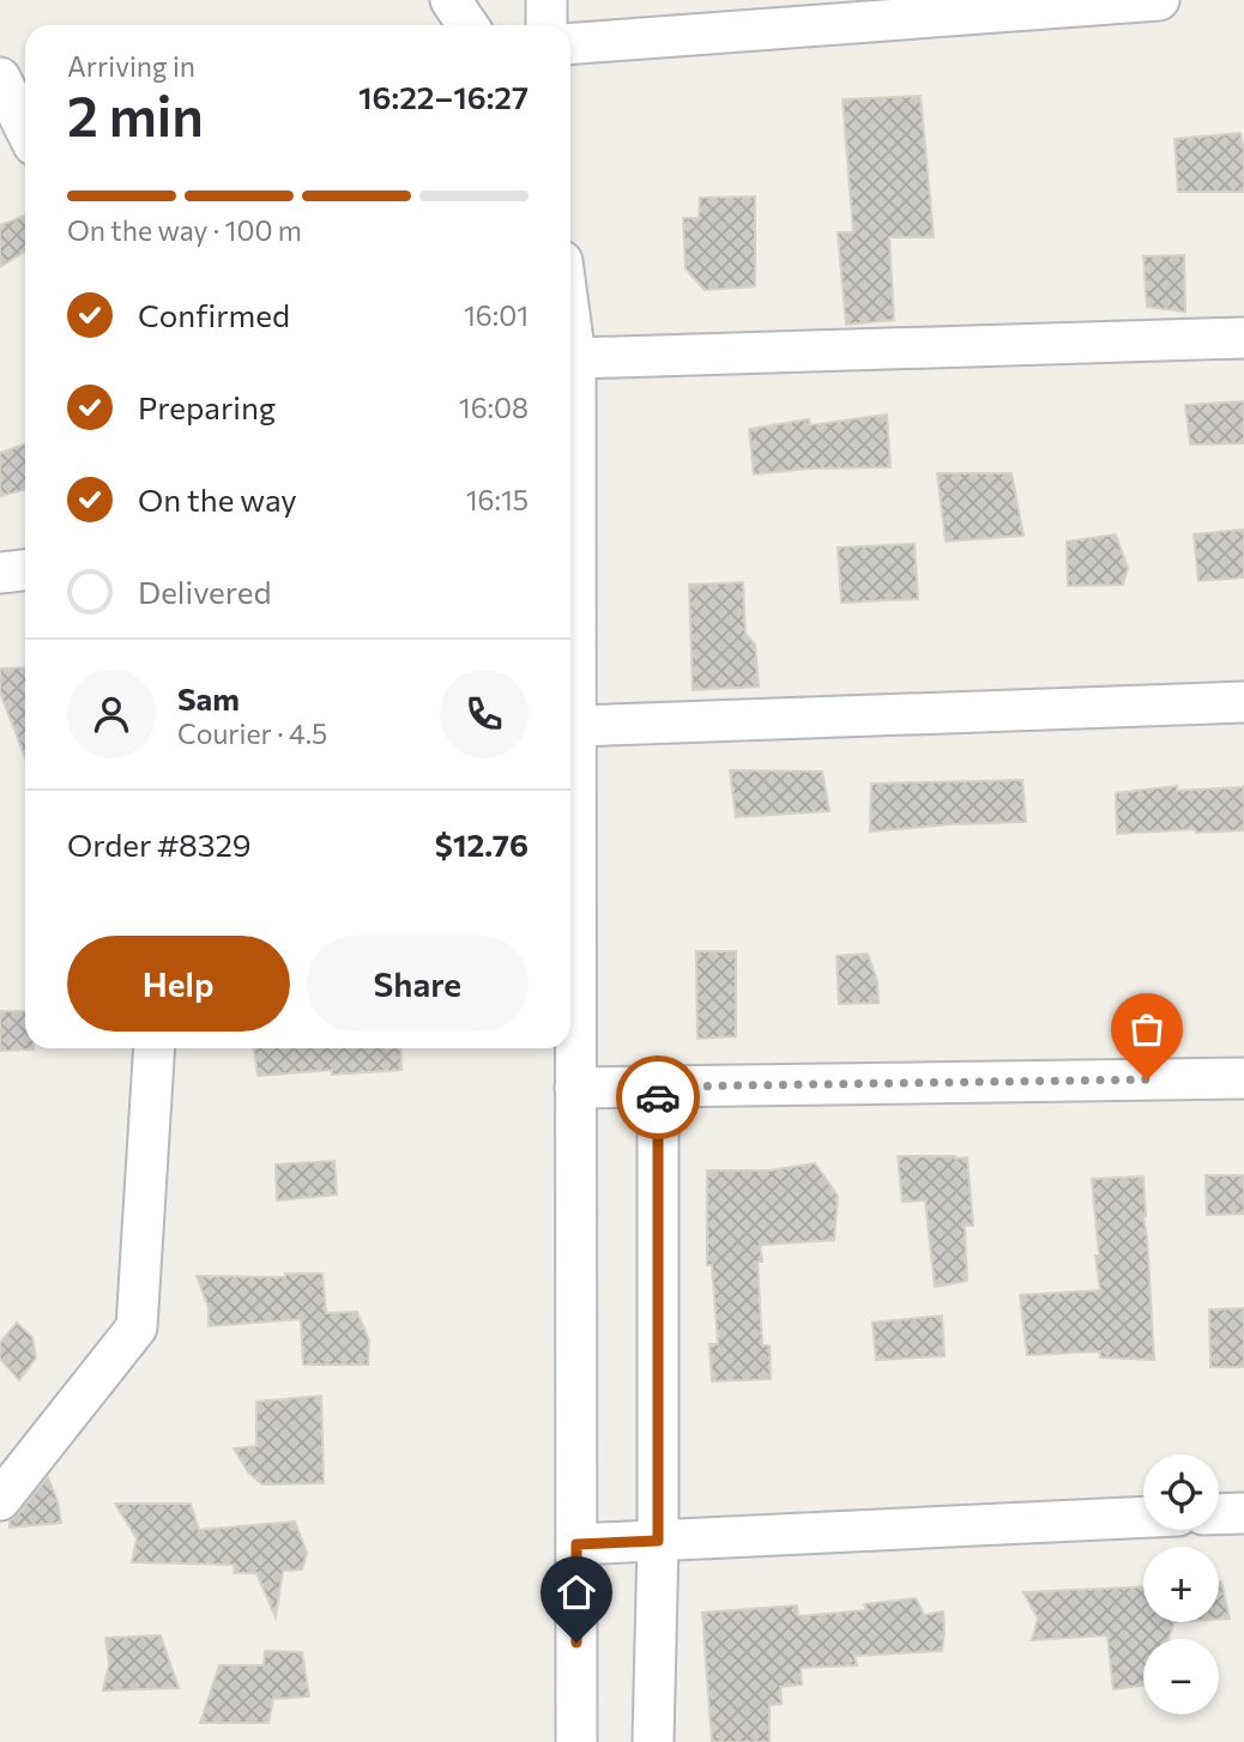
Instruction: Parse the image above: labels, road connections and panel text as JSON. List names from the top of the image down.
{
  "page": {
    "heading": ["2 min", "Arriving in", "16:22–16:27"],
    "panel": [
      "Sam",
      "Courier · 4.5",
      "Order #8329",
      "$12.76"
    ],
    "bar": "On the way · 100 m",
    "list": [
      ["Confirmed", "16:01"],
      ["Preparing", "16:08"],
      ["On the way", "16:15"],
      "Delivered"
    ],
    "buttons": ["Help", "Share"],
    "map_buttons": ["+", "−"]
  }
}
